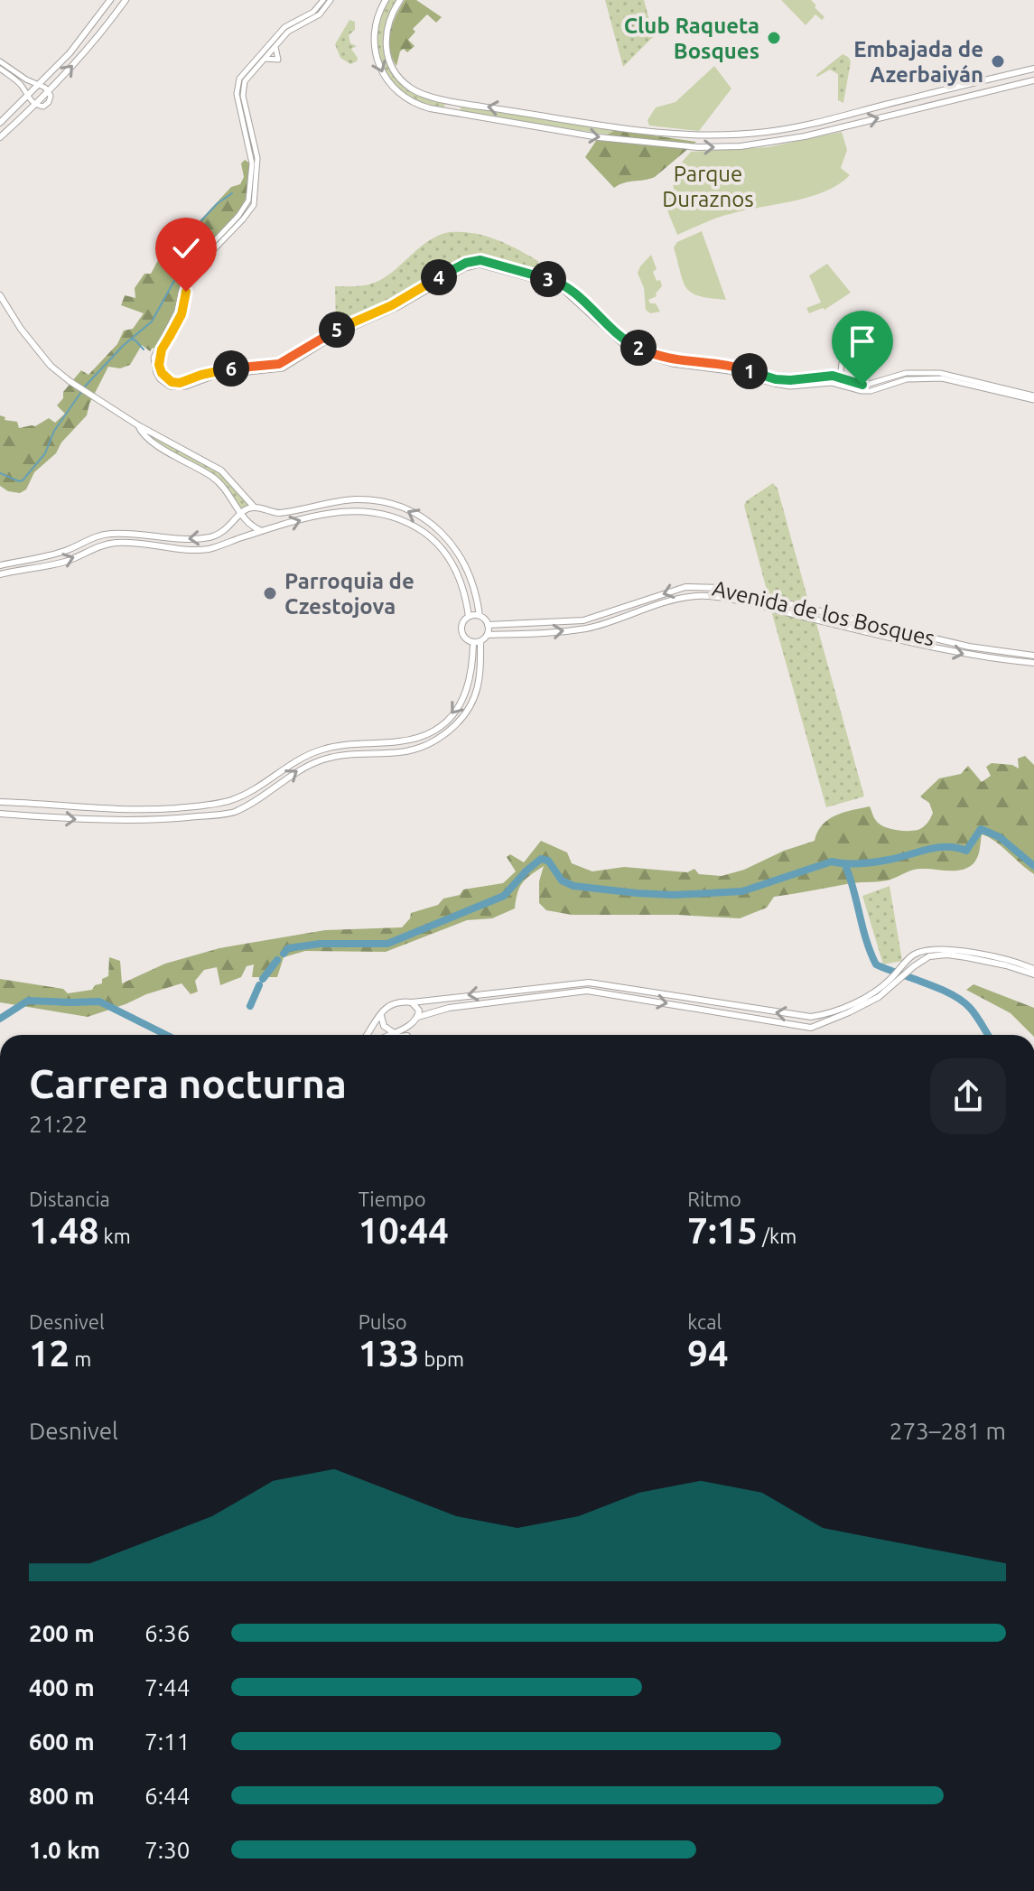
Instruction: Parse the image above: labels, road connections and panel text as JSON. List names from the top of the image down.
{
  "streets": {
    "main road": ["Avenida de los Bosques"]
  },
  "parks": ["Parque Duraznos"],
  "places": ["Club Raqueta Bosques", "Embajada de Azerbaiyán", "Parroquia de Czestojova"],
  "page": {
    "pins": [
      "4",
      "3",
      "5",
      "2",
      "6",
      "1"
    ],
    "heading": ["Carrera nocturna", "21:22"],
    "stats": [
      ["Distancia", "1.48 km"],
      ["Tiempo", "10:44"],
      ["Ritmo", "7:15 /km"],
      ["Desnivel", "12 m"],
      ["Pulso", "133 bpm"],
      ["kcal", "94"]
    ],
    "chart": ["Desnivel", "273–281 m"],
    "list": [
      {
        "name": "200 m",
        "note": "6:36"
      },
      {
        "name": "400 m",
        "note": "7:44"
      },
      {
        "name": "600 m",
        "note": "7:11"
      },
      {
        "name": "800 m",
        "note": "6:44"
      },
      {
        "name": "1.0 km",
        "note": "7:30"
      }
    ]
  }
}
